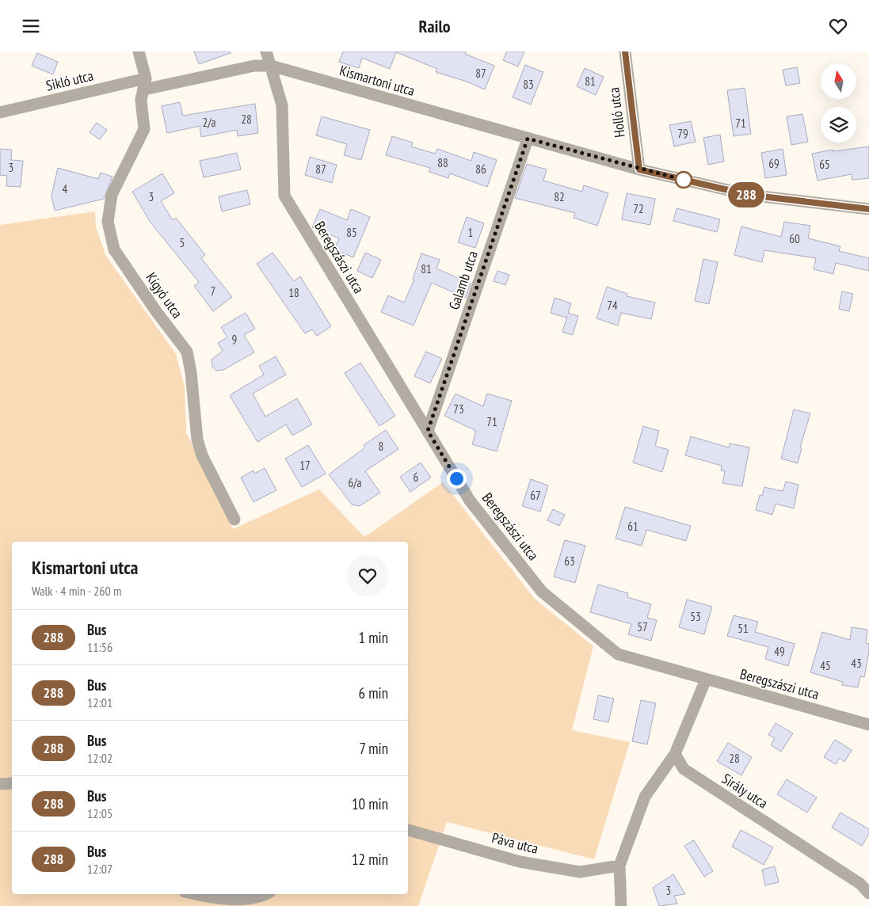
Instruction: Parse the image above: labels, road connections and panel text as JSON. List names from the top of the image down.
{
  "streets": {
    "street": [
      "Sikló utca",
      "Kismartoni utca",
      "Holló utca",
      "Beregszászi utca",
      "Galamb utca",
      "Kígyó utca",
      "Sirály utca",
      "Páva utca"
    ]
  },
  "crossings": [
    ["Sikló utca", "Kismartoni utca"],
    ["Sikló utca", "Kígyó utca"],
    ["Kismartoni utca", "Holló utca"],
    ["Kismartoni utca", "Beregszászi utca"],
    ["Kismartoni utca", "Galamb utca"],
    ["Kismartoni utca", "Kígyó utca"],
    ["Beregszászi utca", "Galamb utca"]
  ],
  "lines": ["bus line 288"],
  "house_numbers": [
    "87",
    "81",
    "83",
    "28",
    "2/a",
    "71",
    "79",
    "88",
    "69",
    "65",
    "3",
    "87",
    "86",
    "4",
    "3",
    "82",
    "72",
    "85",
    "1",
    "60",
    "5",
    "81",
    "7",
    "18",
    "74",
    "9",
    "73",
    "71",
    "8",
    "17",
    "6",
    "6/a",
    "67",
    "61",
    "63",
    "53",
    "57",
    "51",
    "49",
    "43",
    "45",
    "28",
    "3"
  ],
  "north": "top",
  "page": {
    "header": "Railo",
    "on_map": "288",
    "heading": ["Kismartoni utca", "Walk · 4 min · 260 m"],
    "list": [
      {
        "mark": "288",
        "name": "Bus",
        "note": "11:56",
        "value": "1 min"
      },
      {
        "mark": "288",
        "name": "Bus",
        "note": "12:01",
        "value": "6 min"
      },
      {
        "mark": "288",
        "name": "Bus",
        "note": "12:02",
        "value": "7 min"
      },
      {
        "mark": "288",
        "name": "Bus",
        "note": "12:05",
        "value": "10 min"
      },
      {
        "mark": "288",
        "name": "Bus",
        "note": "12:07",
        "value": "12 min"
      }
    ]
  }
}
